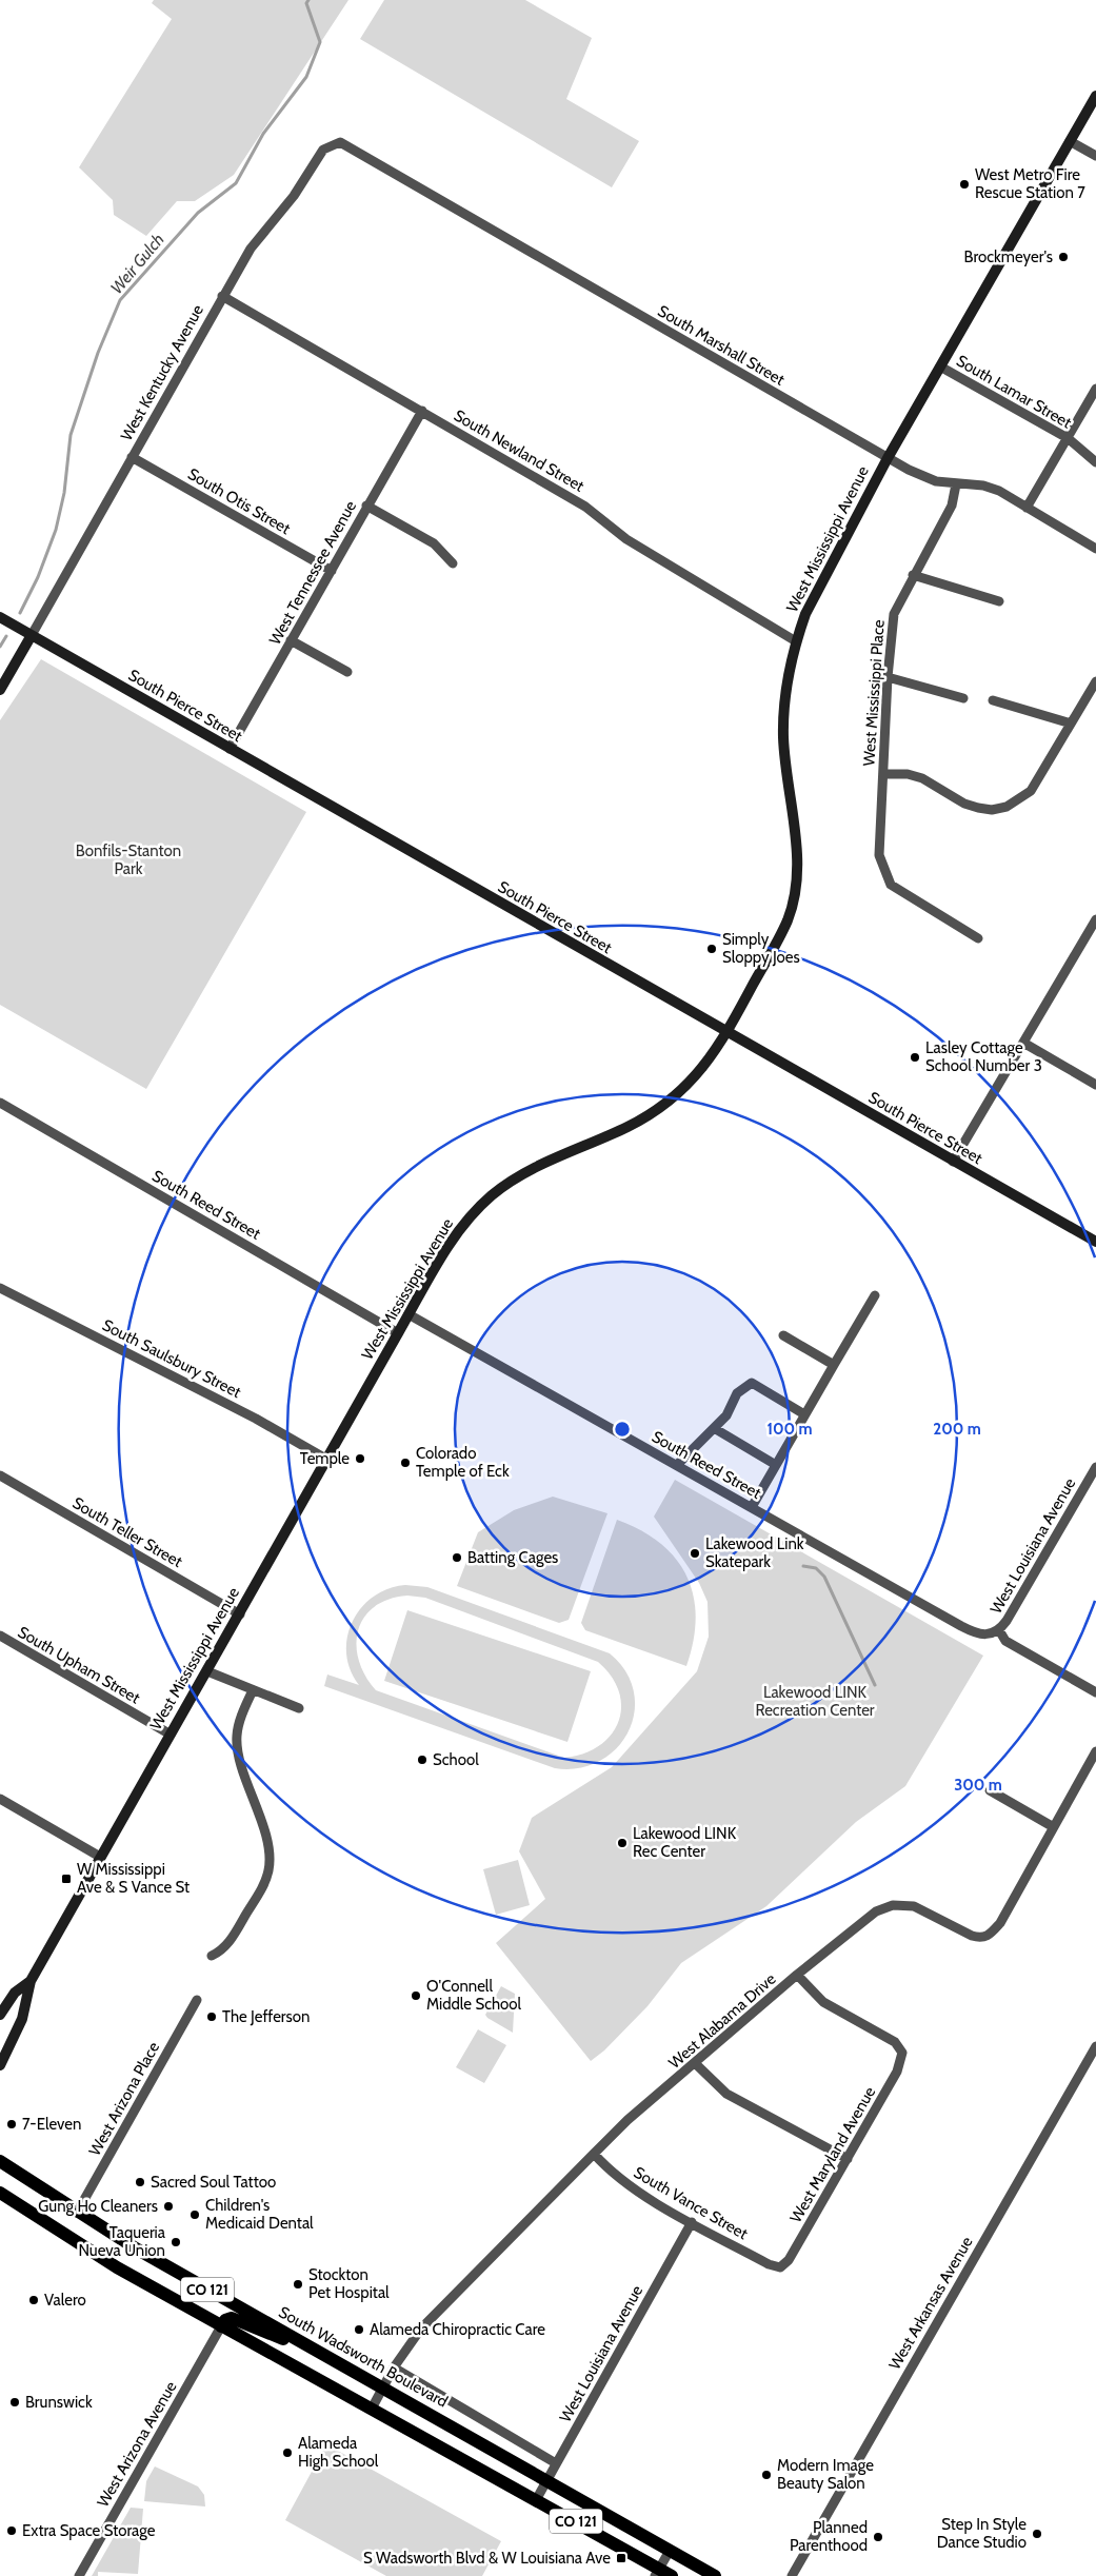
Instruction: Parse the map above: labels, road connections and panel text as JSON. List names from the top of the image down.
{
  "streets": {
    "main road": [
      "West Mississippi Avenue",
      "South Pierce Street",
      "CO 121",
      "South Wadsworth Boulevard"
    ],
    "street": [
      "South Marshall Street",
      "West Kentucky Avenue",
      "South Lamar Street",
      "South Newland Street",
      "South Otis Street",
      "West Tennessee Avenue",
      "West Mississippi Place",
      "South Reed Street",
      "South Saulsbury Street",
      "South Teller Street",
      "West Louisiana Avenue",
      "South Upham Street",
      "West Alabama Drive",
      "West Arizona Place",
      "West Maryland Avenue",
      "South Vance Street",
      "West Arkansas Avenue",
      "West Arizona Avenue"
    ]
  },
  "crossings": [
    ["South Marshall Street", "West Kentucky Avenue"],
    ["South Marshall Street", "West Mississippi Avenue"],
    ["South Marshall Street", "West Mississippi Place"],
    ["West Kentucky Avenue", "South Newland Street"],
    ["West Kentucky Avenue", "South Otis Street"],
    ["West Kentucky Avenue", "South Pierce Street"],
    ["South Lamar Street", "West Mississippi Avenue"],
    ["South Newland Street", "West Mississippi Avenue"],
    ["South Newland Street", "West Tennessee Avenue"],
    ["South Otis Street", "West Tennessee Avenue"],
    ["West Mississippi Avenue", "South Pierce Street"],
    ["West Mississippi Avenue", "South Reed Street"],
    ["West Mississippi Avenue", "South Saulsbury Street"],
    ["West Mississippi Avenue", "South Teller Street"],
    ["West Mississippi Avenue", "South Upham Street"],
    ["West Tennessee Avenue", "South Pierce Street"],
    ["South Reed Street", "West Louisiana Avenue"],
    ["West Louisiana Avenue", "South Vance Street"],
    ["West Louisiana Avenue", "CO 121"],
    ["West Louisiana Avenue", "South Wadsworth Boulevard"],
    ["West Alabama Drive", "West Maryland Avenue"],
    ["West Alabama Drive", "South Vance Street"],
    ["West Alabama Drive", "CO 121"],
    ["West Alabama Drive", "South Wadsworth Boulevard"],
    ["West Arizona Place", "South Wadsworth Boulevard"],
    ["West Maryland Avenue", "South Vance Street"],
    ["CO 121", "West Arizona Avenue"]
  ],
  "water": ["Weir Gulch"],
  "parks": ["Bonfils-Stanton Park", "Lakewood LINK Recreation Center"],
  "places": {
    "other": [
      "West Metro Fire Rescue Station 7",
      "Brockmeyer's",
      "Simply Sloppy Joes",
      "Lasley Cottage School Number 3",
      "Temple",
      "Colorado Temple of Eck",
      "Lakewood Link Skatepark",
      "Batting Cages",
      "School",
      "Lakewood LINK Rec Center",
      "O'Connell Middle School",
      "The Jefferson",
      "7-Eleven",
      "Sacred Soul Tattoo",
      "Gung Ho Cleaners",
      "Children's Medicaid Dental",
      "Taqueria Nueva Union",
      "Stockton Pet Hospital",
      "Valero",
      "Alameda Chiropractic Care",
      "Brunswick",
      "Alameda High School",
      "Modern Image Beauty Salon",
      "Extra Space Storage",
      "Step In Style Dance Studio",
      "Planned Parenthood"
    ],
    "transit": ["W Mississippi Ave & S Vance St", "S Wadsworth Blvd & W Louisiana Ave"]
  },
  "rings": ["100 m", "200 m", "300 m"]
}
